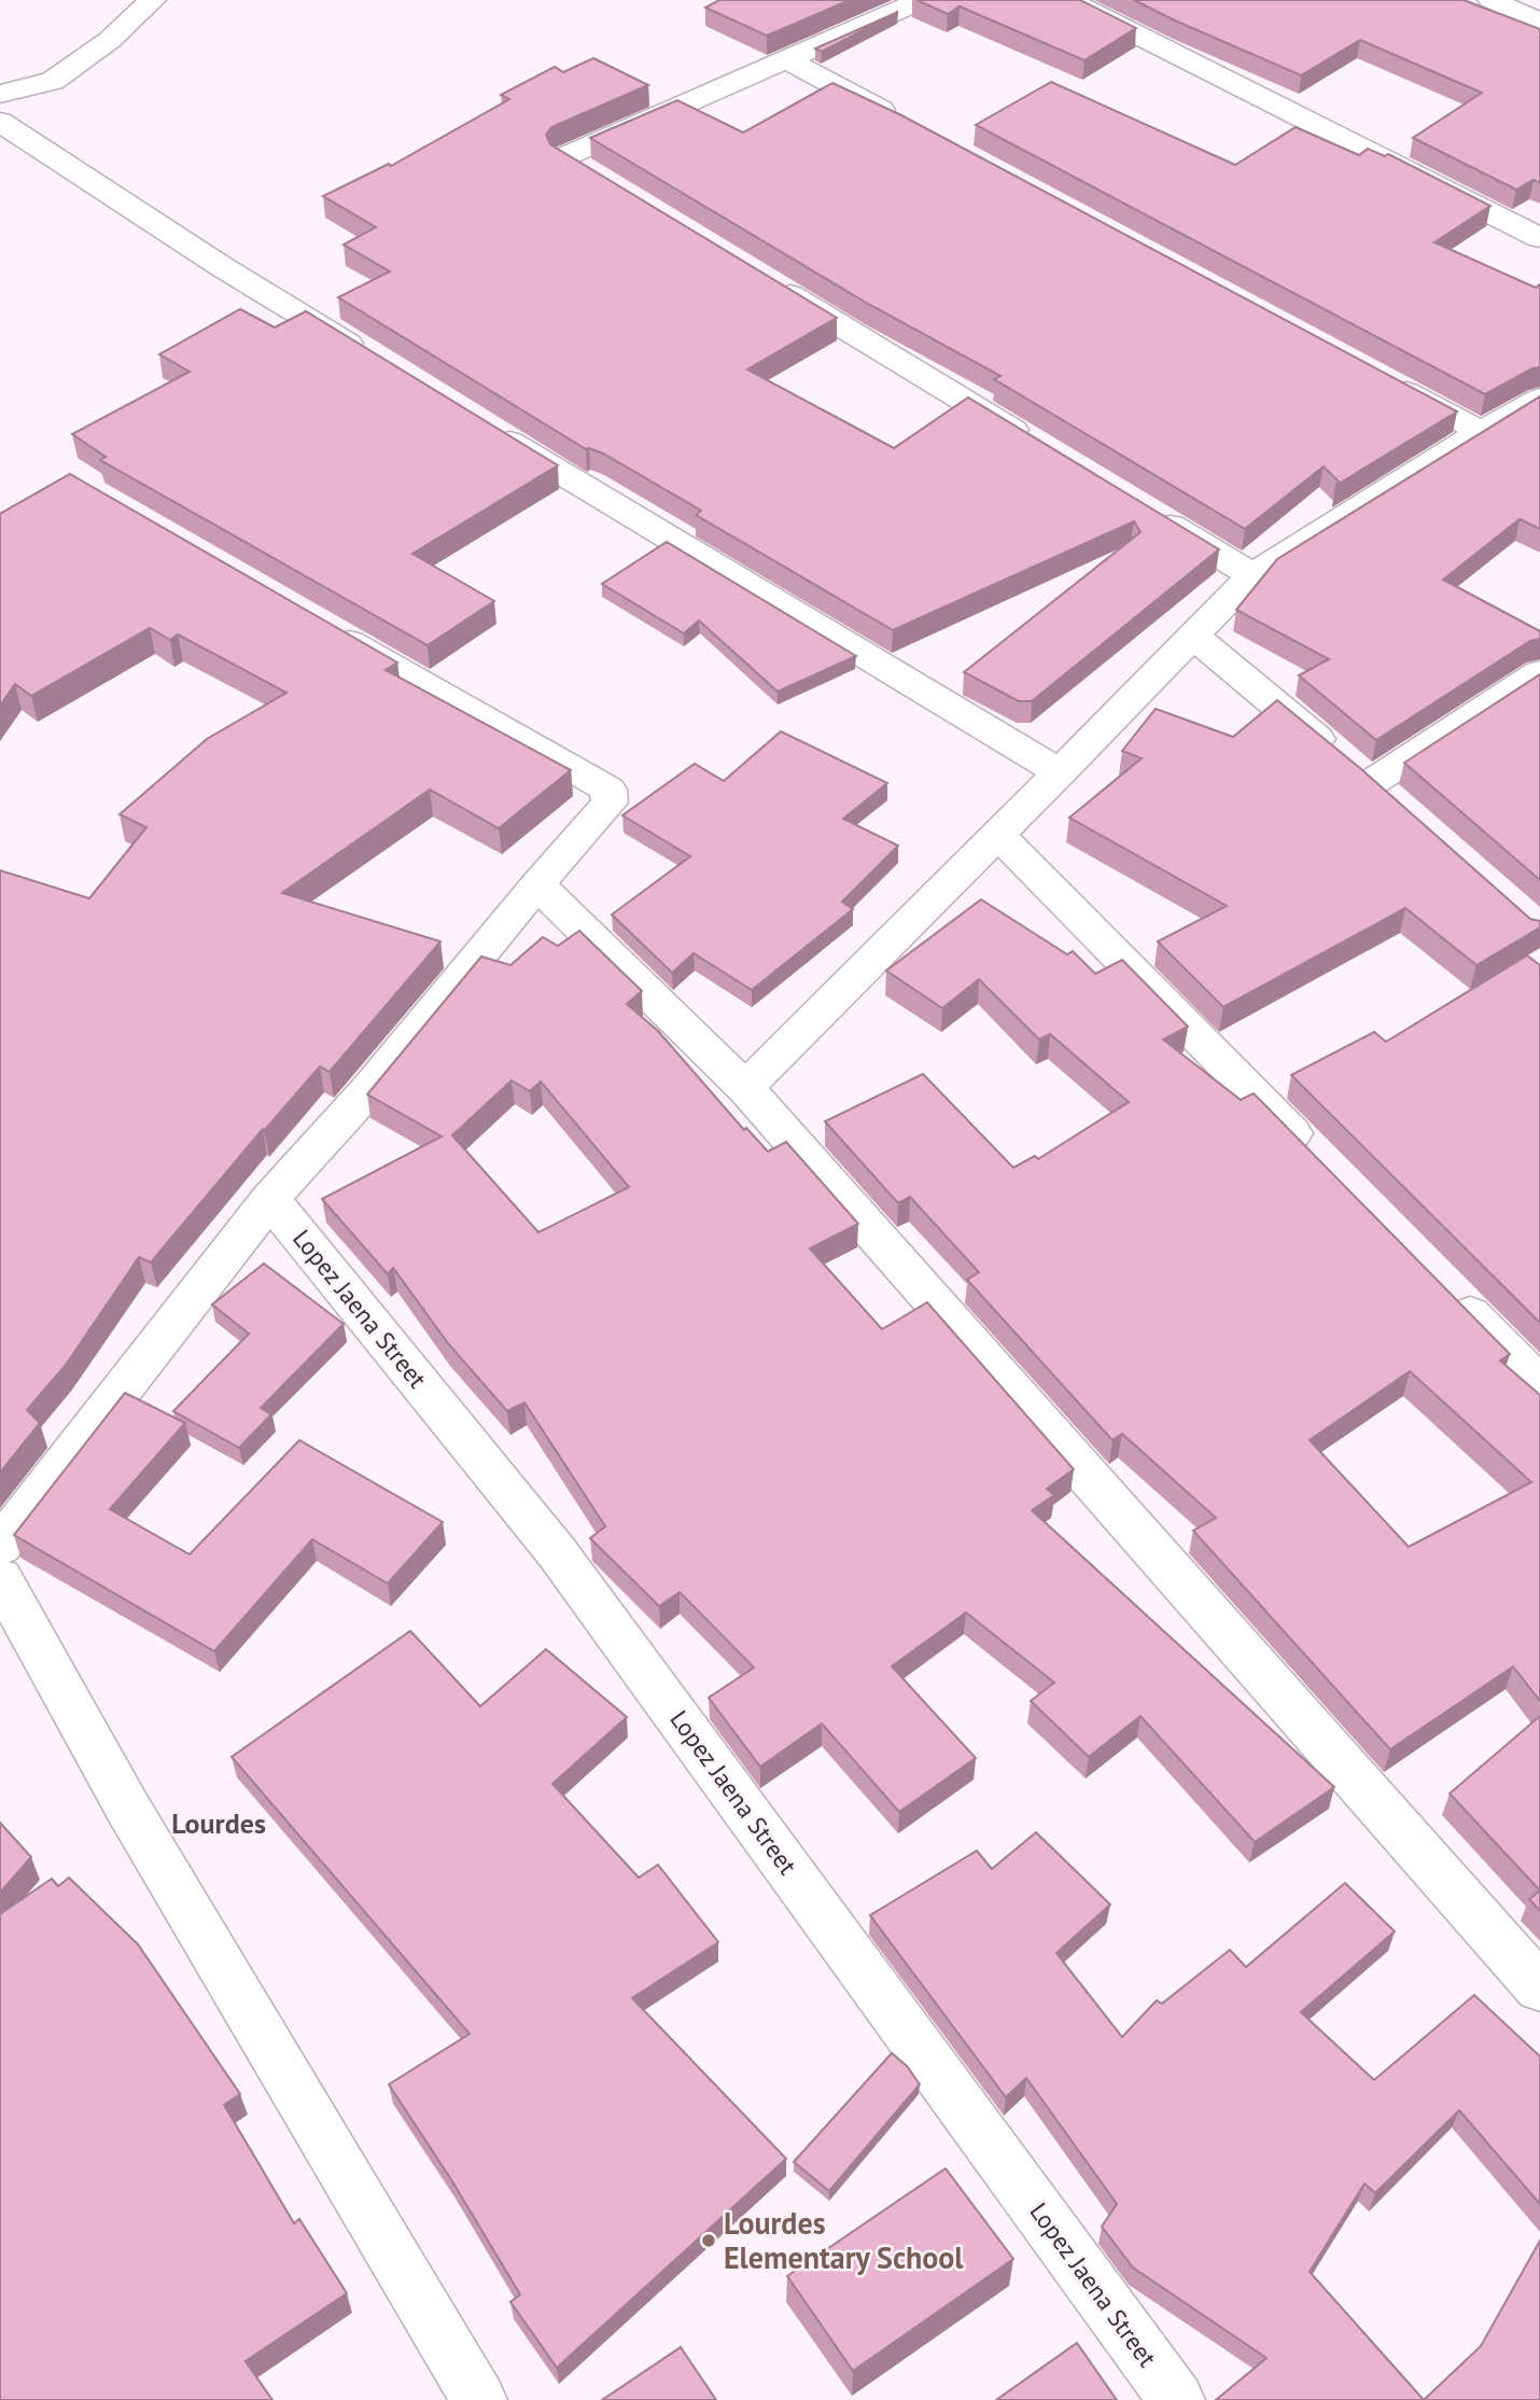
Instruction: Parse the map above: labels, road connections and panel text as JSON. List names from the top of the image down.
{
  "streets": {
    "street": ["Lopez Jaena Street"]
  },
  "districts": ["Lourdes"],
  "places": ["Lourdes Elementary School"]
}
